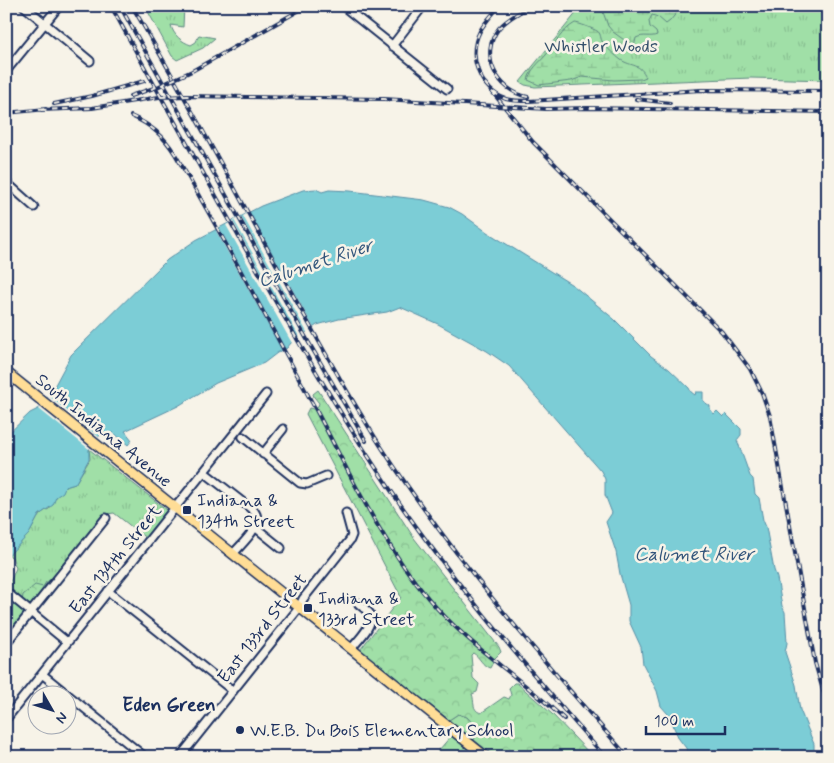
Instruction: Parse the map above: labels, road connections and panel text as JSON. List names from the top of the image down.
{
  "streets": {
    "main road": ["South Indiana Avenue"],
    "street": ["East 134th Street", "East 133rd Street"]
  },
  "crossings": [
    ["South Indiana Avenue", "East 134th Street"],
    ["South Indiana Avenue", "East 133rd Street"]
  ],
  "districts": ["Eden Green"],
  "water": ["Calumet River"],
  "parks": ["Whistler Woods"],
  "places": {
    "transit": ["Indiana & 134th Street", "Indiana & 133rd Street"],
    "other": ["W.E.B. Du Bois Elementary School"]
  },
  "scale_bar": "100 m",
  "north": "bottom right"
}
